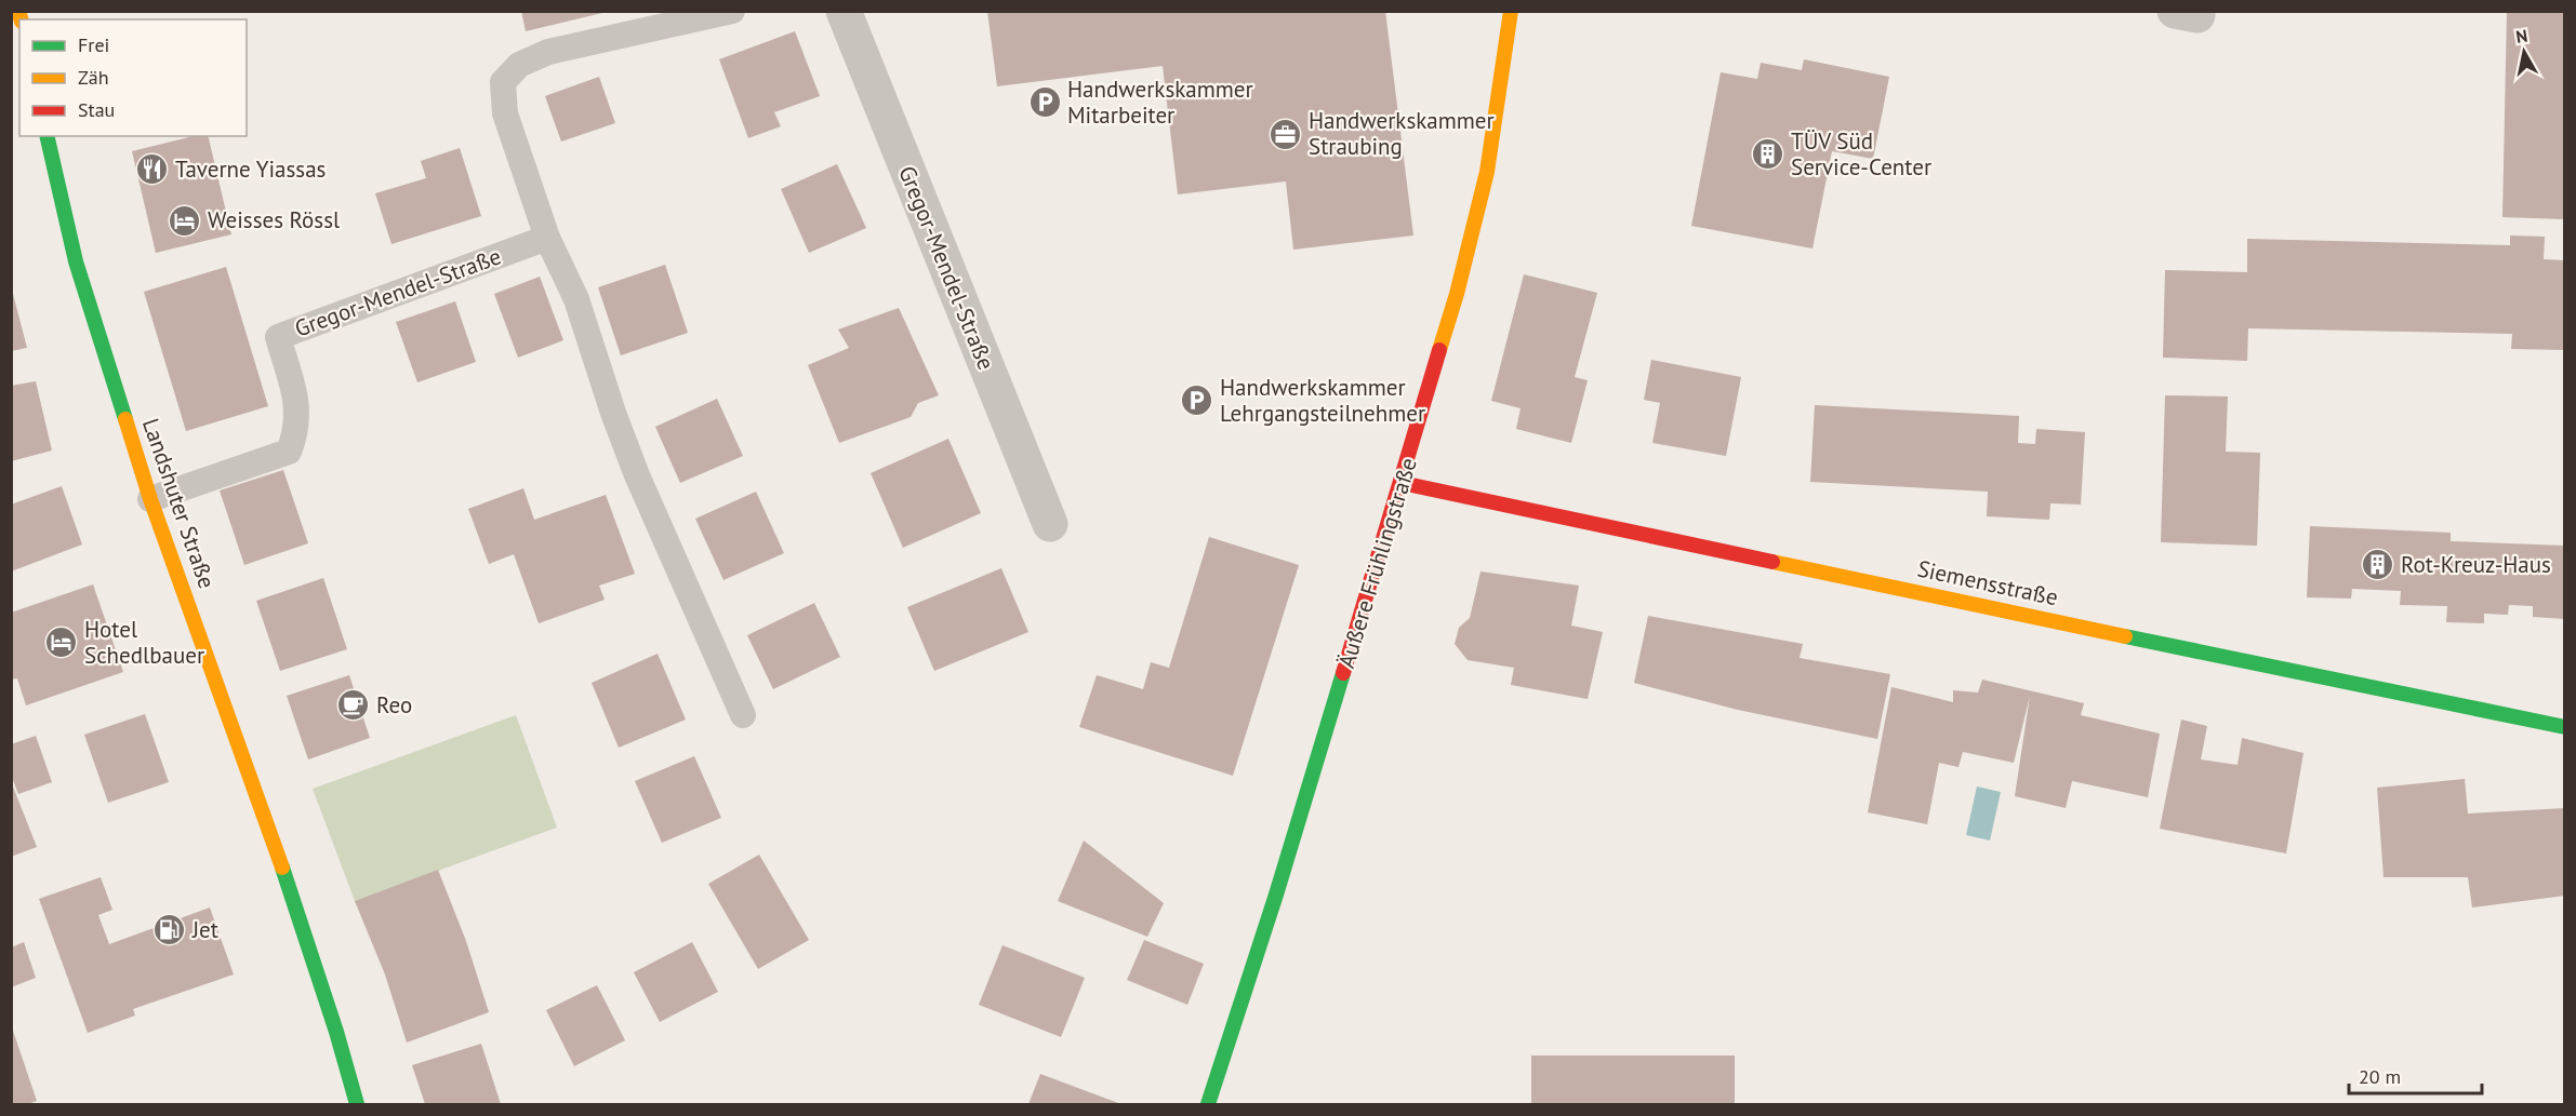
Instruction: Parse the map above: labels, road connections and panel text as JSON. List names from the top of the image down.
{
  "streets": {
    "street": [
      "Gregor-Mendel-Straße",
      "Landshuter Straße",
      "Äußere Frühlingstraße",
      "Siemensstraße"
    ]
  },
  "crossings": [
    ["Gregor-Mendel-Straße", "Landshuter Straße"],
    ["Äußere Frühlingstraße", "Siemensstraße"]
  ],
  "places": {
    "parking": ["Handwerkskammer Mitarbeiter", "Handwerkskammer Lehrgangsteilnehmer"],
    "office": ["Handwerkskammer Straubing"],
    "building": ["TÜV Süd Service-Center", "Rot-Kreuz-Haus"],
    "restaurant": ["Taverne Yiassas"],
    "hotel": ["Weisses Rössl", "Hotel Schedlbauer"],
    "cafe": ["Reo"],
    "fuel station": ["Jet"]
  },
  "legend": ["Frei", "Zäh", "Stau"],
  "scale_bar": "20 m",
  "north": "top"
}
